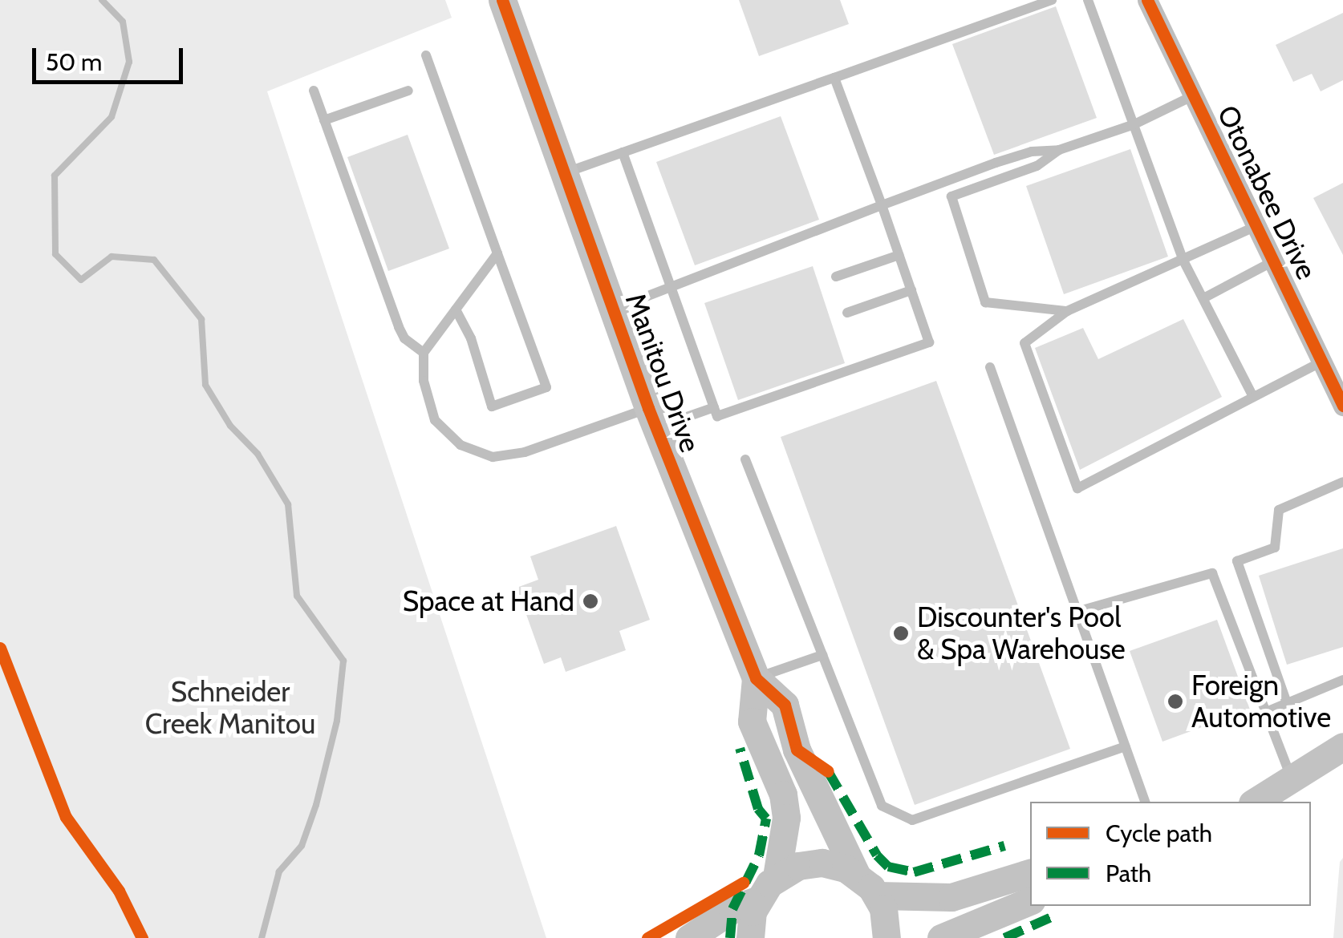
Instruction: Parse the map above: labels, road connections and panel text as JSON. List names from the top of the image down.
{
  "streets": {
    "main road": ["Manitou Drive"],
    "street": ["Otonabee Drive"]
  },
  "parks": ["Schneider Creek Manitou"],
  "places": ["Space at Hand", "Discounter's Pool & Spa Warehouse", "Foreign Automotive"],
  "legend": ["Cycle path", "Path"],
  "scale_bar": "50 m"
}
